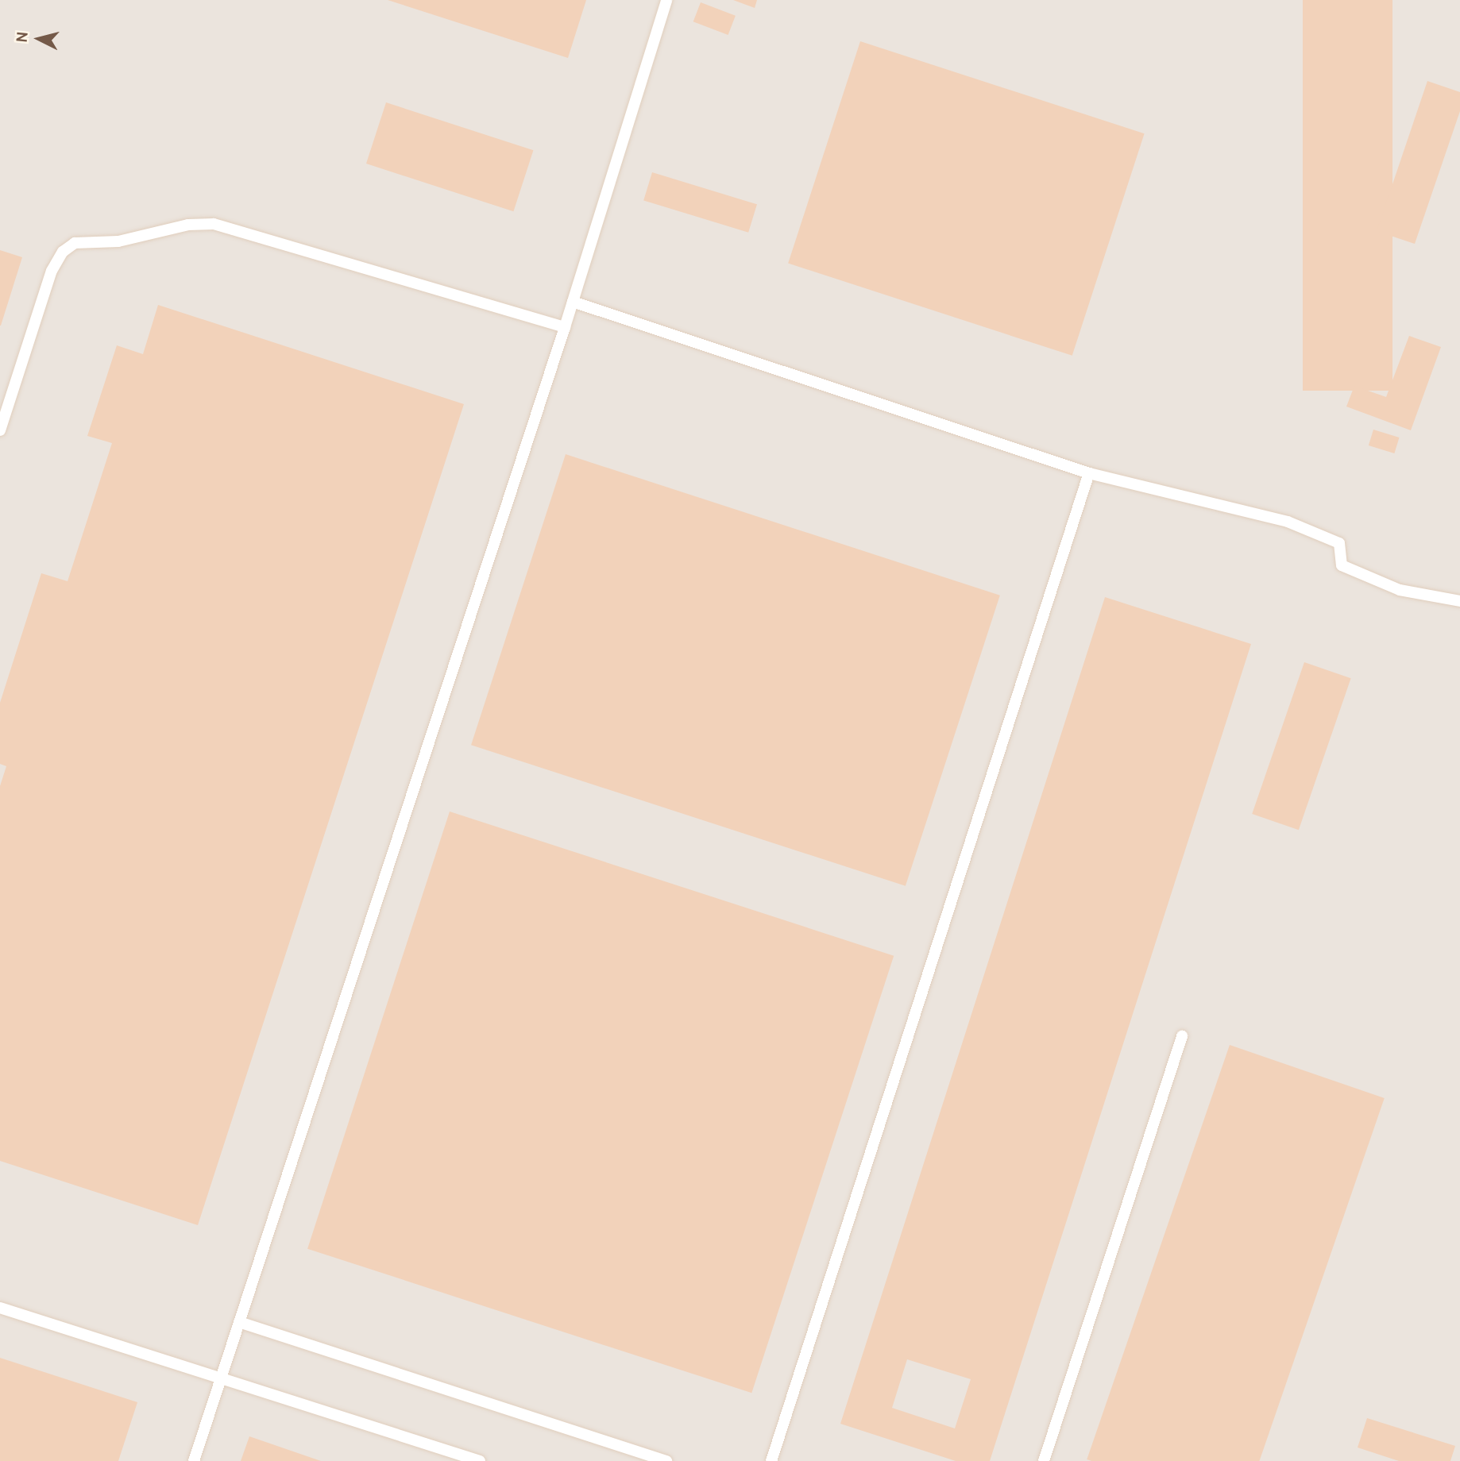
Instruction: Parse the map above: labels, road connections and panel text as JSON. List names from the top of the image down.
{
  "north": "left"
}
